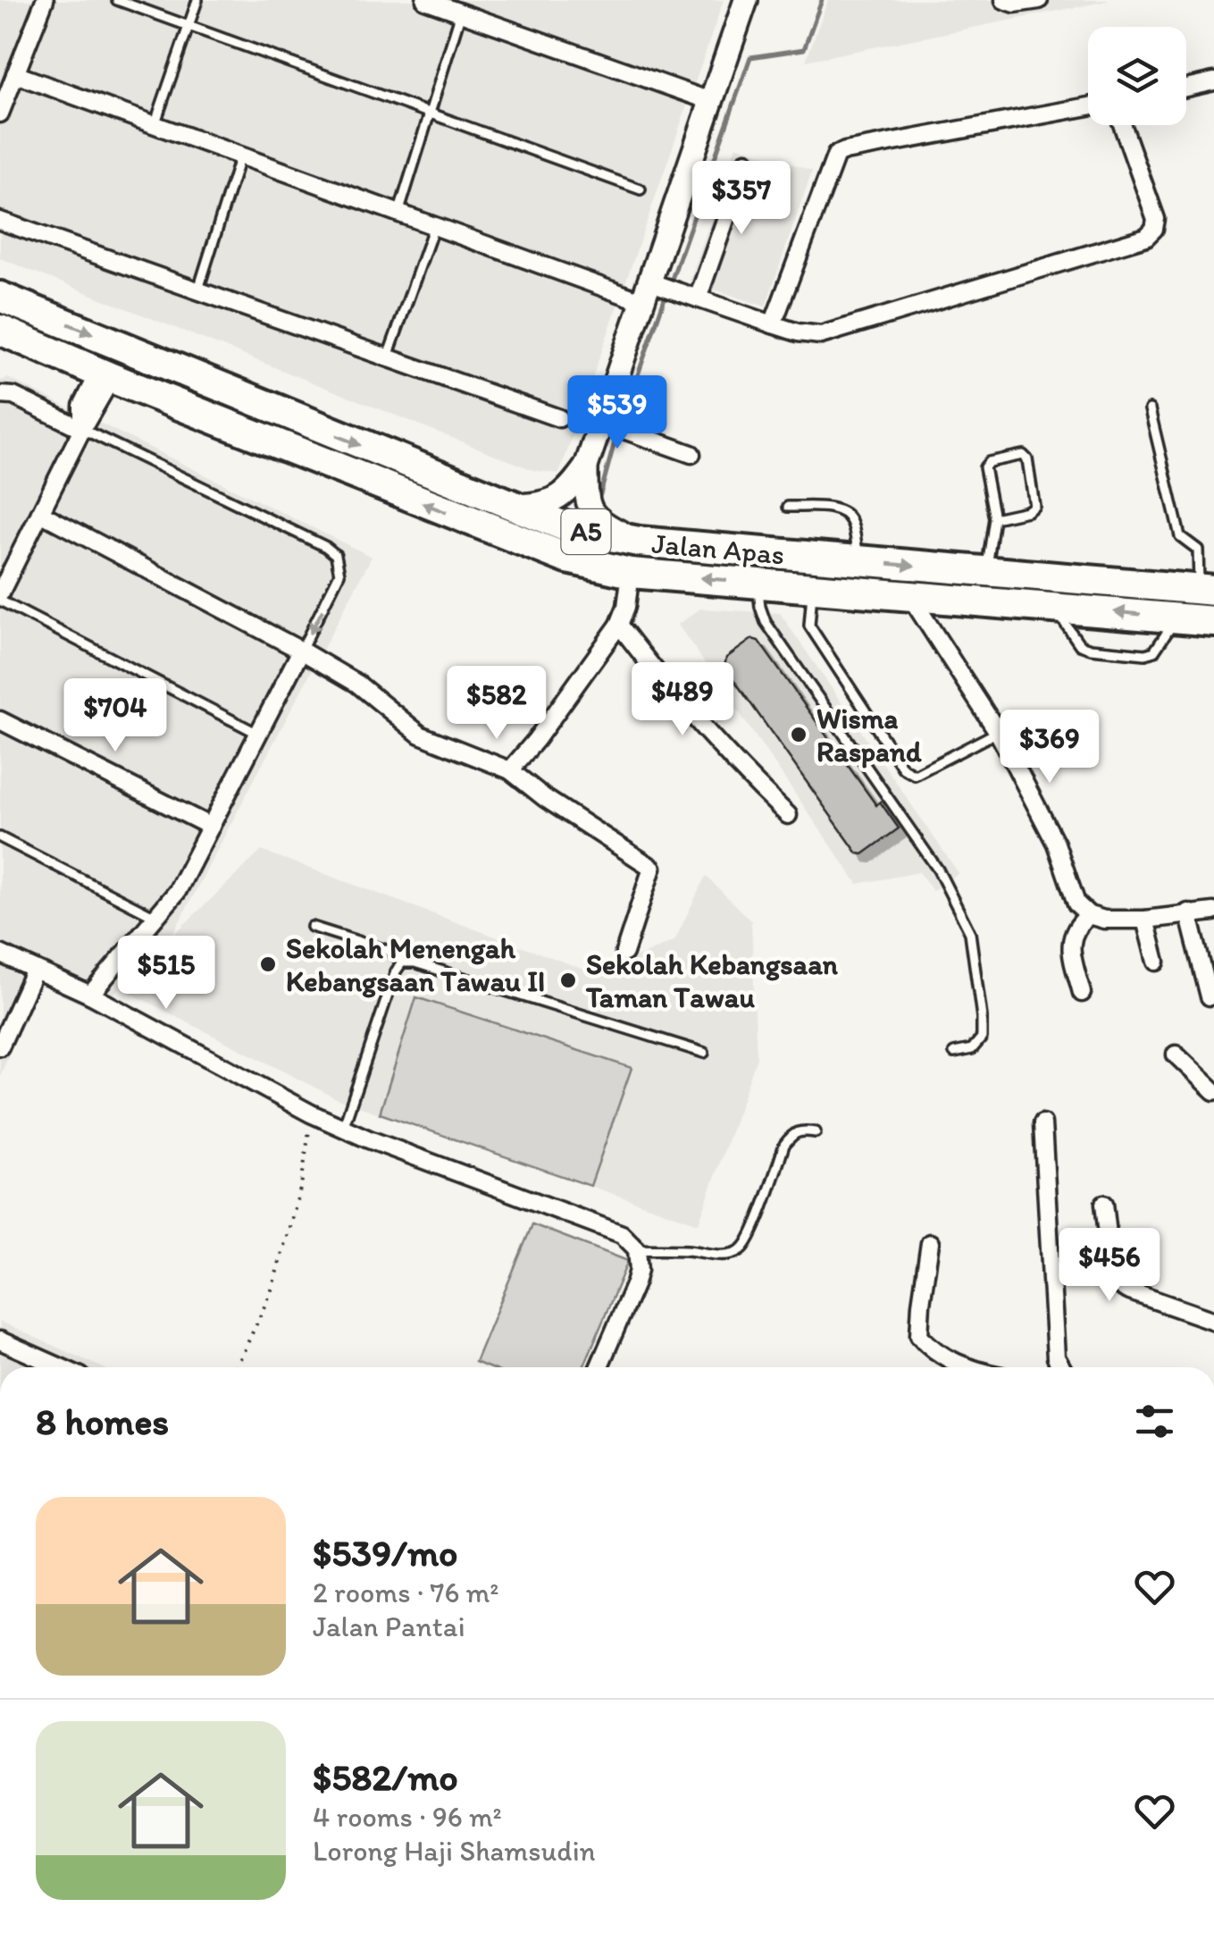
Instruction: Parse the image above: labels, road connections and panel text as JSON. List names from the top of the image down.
{
  "streets": {
    "highway": ["A5", "Jalan Apas"]
  },
  "places": ["Wisma Raspand", "Sekolah Menengah Kebangsaan Tawau II", "Sekolah Kebangsaan Taman Tawau"],
  "page": {
    "price": [
      "$357",
      "$539",
      "$489",
      "$582",
      "$704",
      "$369",
      "$515",
      "$456"
    ],
    "heading": "8 homes",
    "list": [
      {
        "name": "$539/mo",
        "note": "2 rooms · 76 m² · Jalan Pantai"
      },
      {
        "name": "$582/mo",
        "note": "4 rooms · 96 m² · Lorong Haji Shamsudin"
      }
    ]
  }
}
